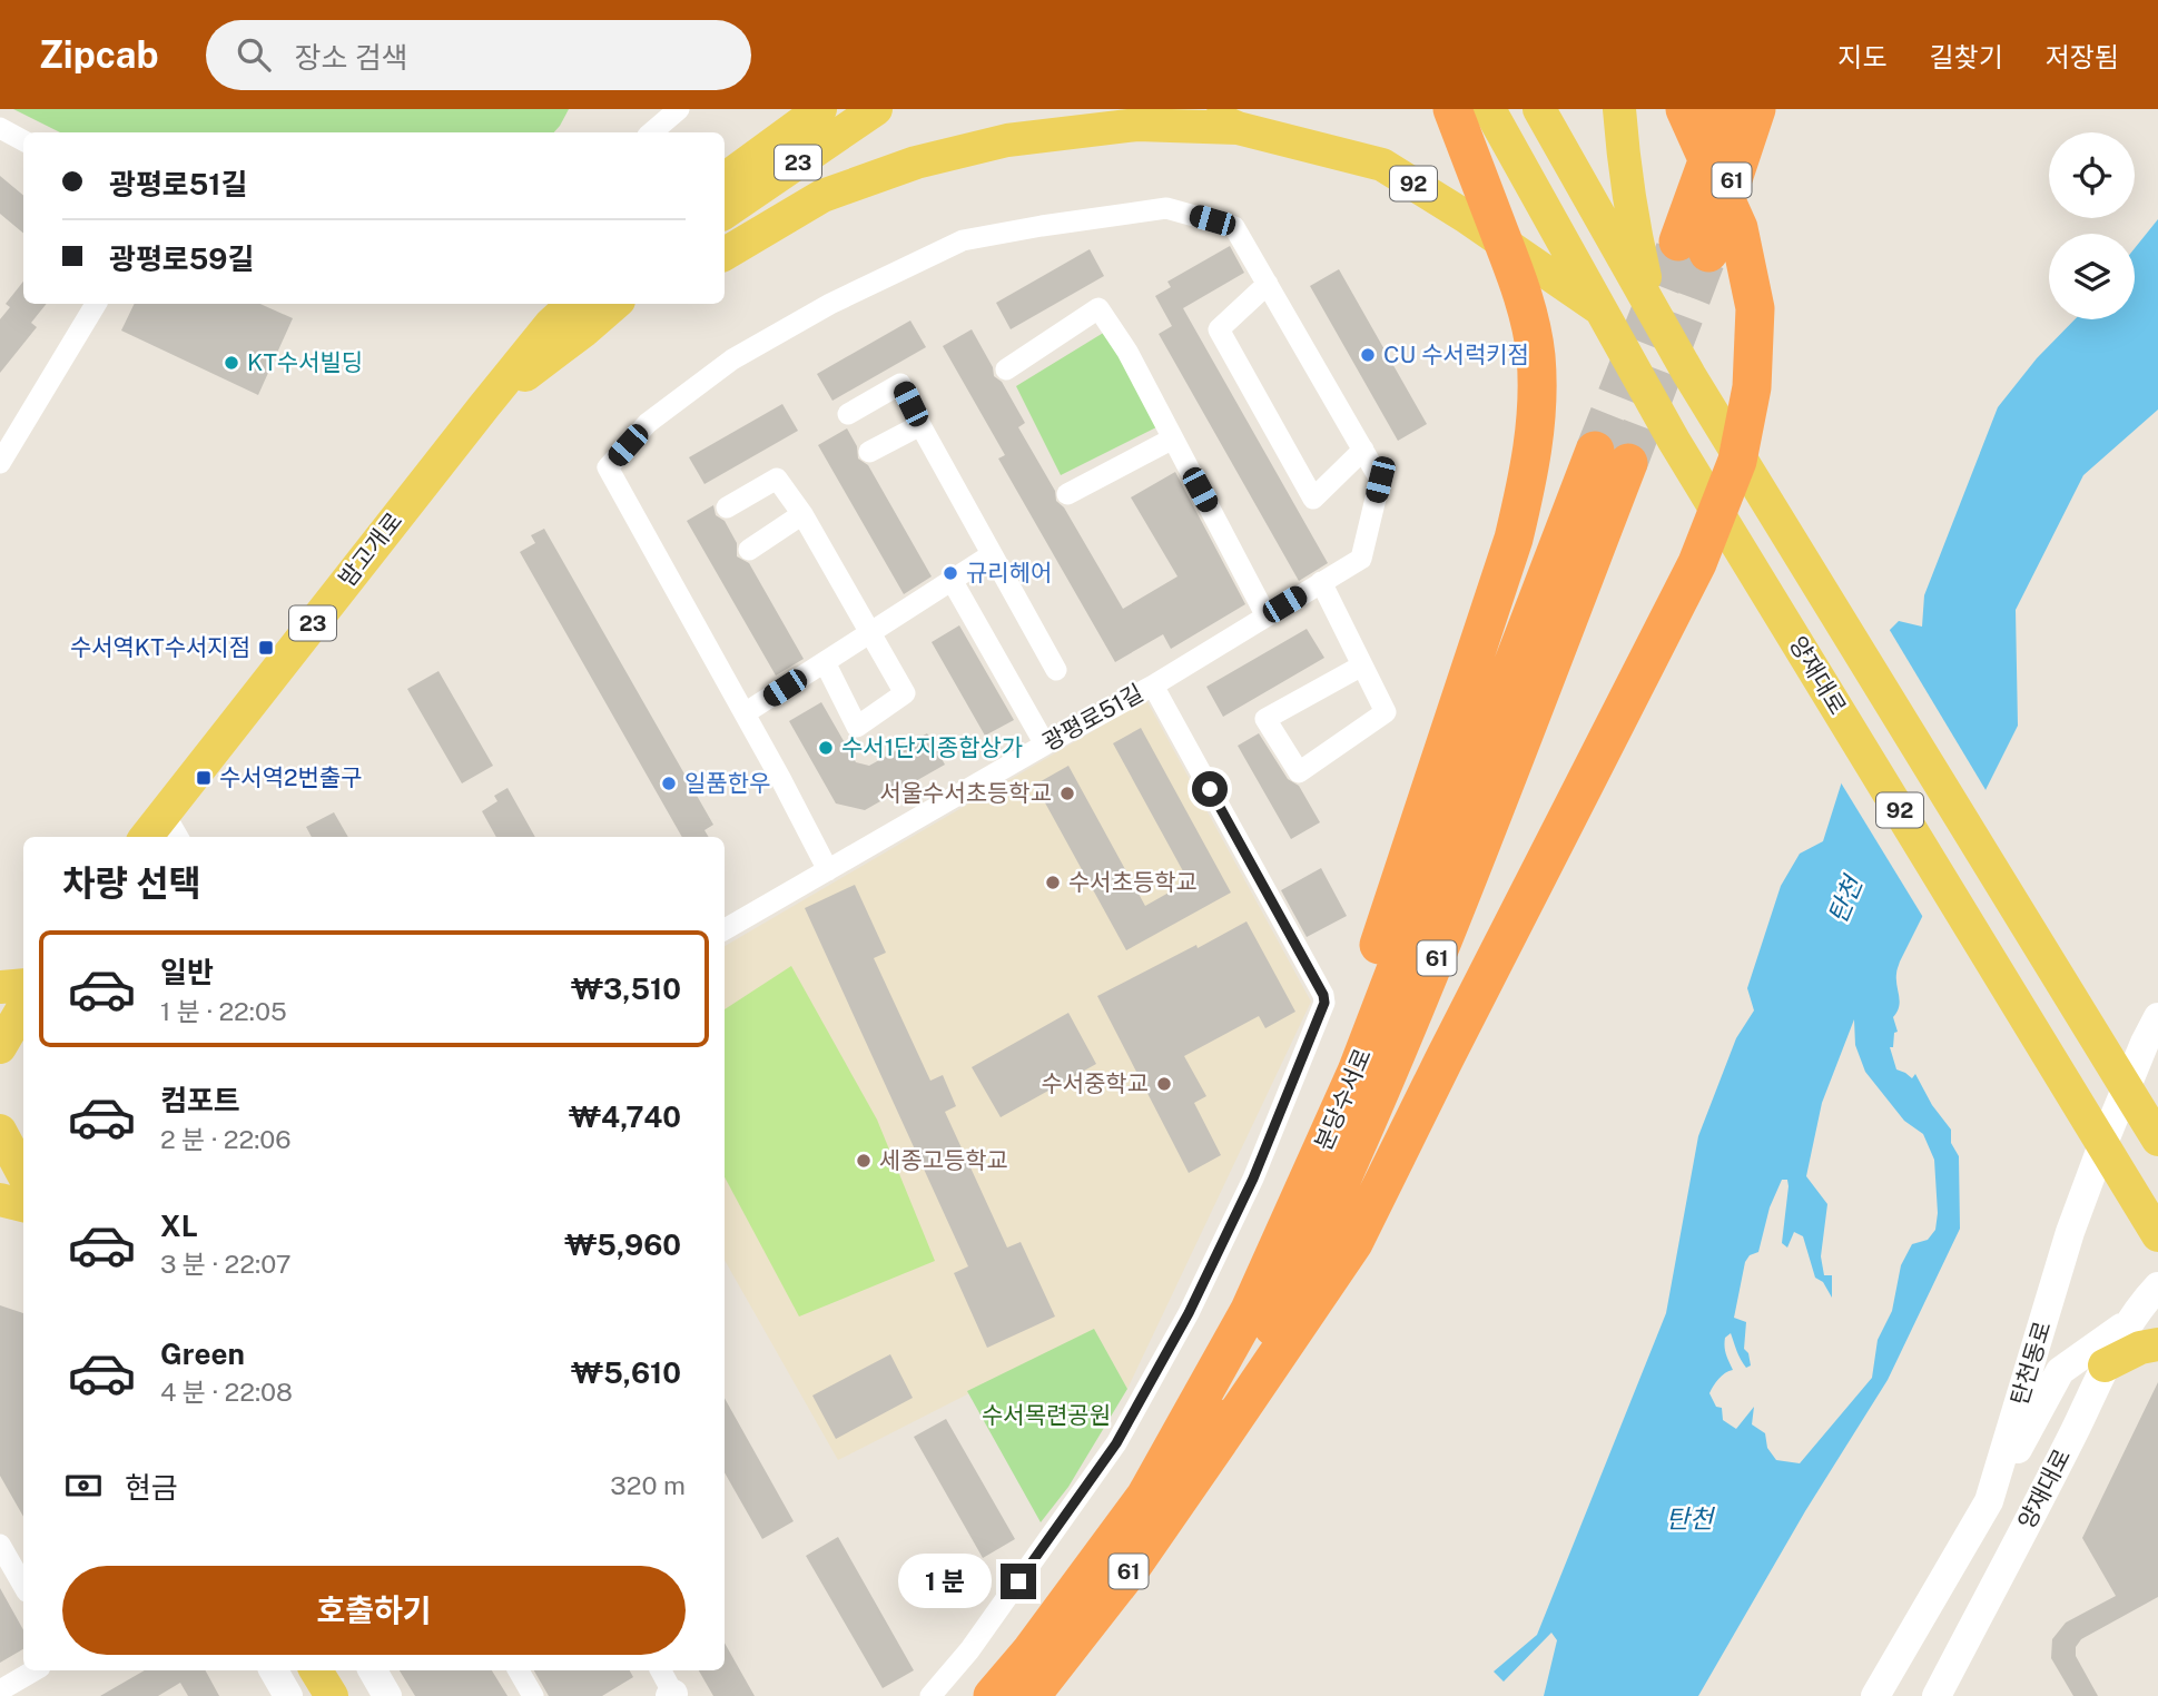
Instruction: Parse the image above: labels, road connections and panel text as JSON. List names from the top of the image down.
{
  "streets": {
    "highway": ["61", "분당수서로"],
    "main road": [
      "23",
      "92",
      "밤고개로",
      "양재대로"
    ],
    "street": ["광평로51길", "탄천동로"]
  },
  "crossings": [
    ["92", "양재대로"]
  ],
  "water": ["탄천"],
  "parks": ["수서목련공원"],
  "places": {
    "other": [
      "CU 수서럭키점",
      "KT수서빌딩",
      "규리헤어",
      "수서1단지종합상가",
      "일품한우",
      "서울수서초등학교",
      "수서초등학교",
      "수서중학교",
      "세종고등학교"
    ],
    "transit": ["수서역KT수서지점", "수서역2번출구"]
  },
  "page": {
    "header": "Zipcab",
    "search": "장소 검색",
    "nav": ["지도", "길찾기", "저장됨"],
    "banner": ["광평로51길", "광평로59길"],
    "heading": "차량 선택",
    "list": [
      {
        "name": "일반",
        "note": "1 분 · 22:05",
        "value": "₩3,510"
      },
      {
        "name": "컴포트",
        "note": "2 분 · 22:06",
        "value": "₩4,740"
      },
      {
        "name": "XL",
        "note": "3 분 · 22:07",
        "value": "₩5,960"
      },
      {
        "name": "Green",
        "note": "4 분 · 22:08",
        "value": "₩5,610"
      }
    ],
    "pay": ["현금", "320 m"],
    "buttons": "호출하기",
    "bubble": "1 분"
  }
}
